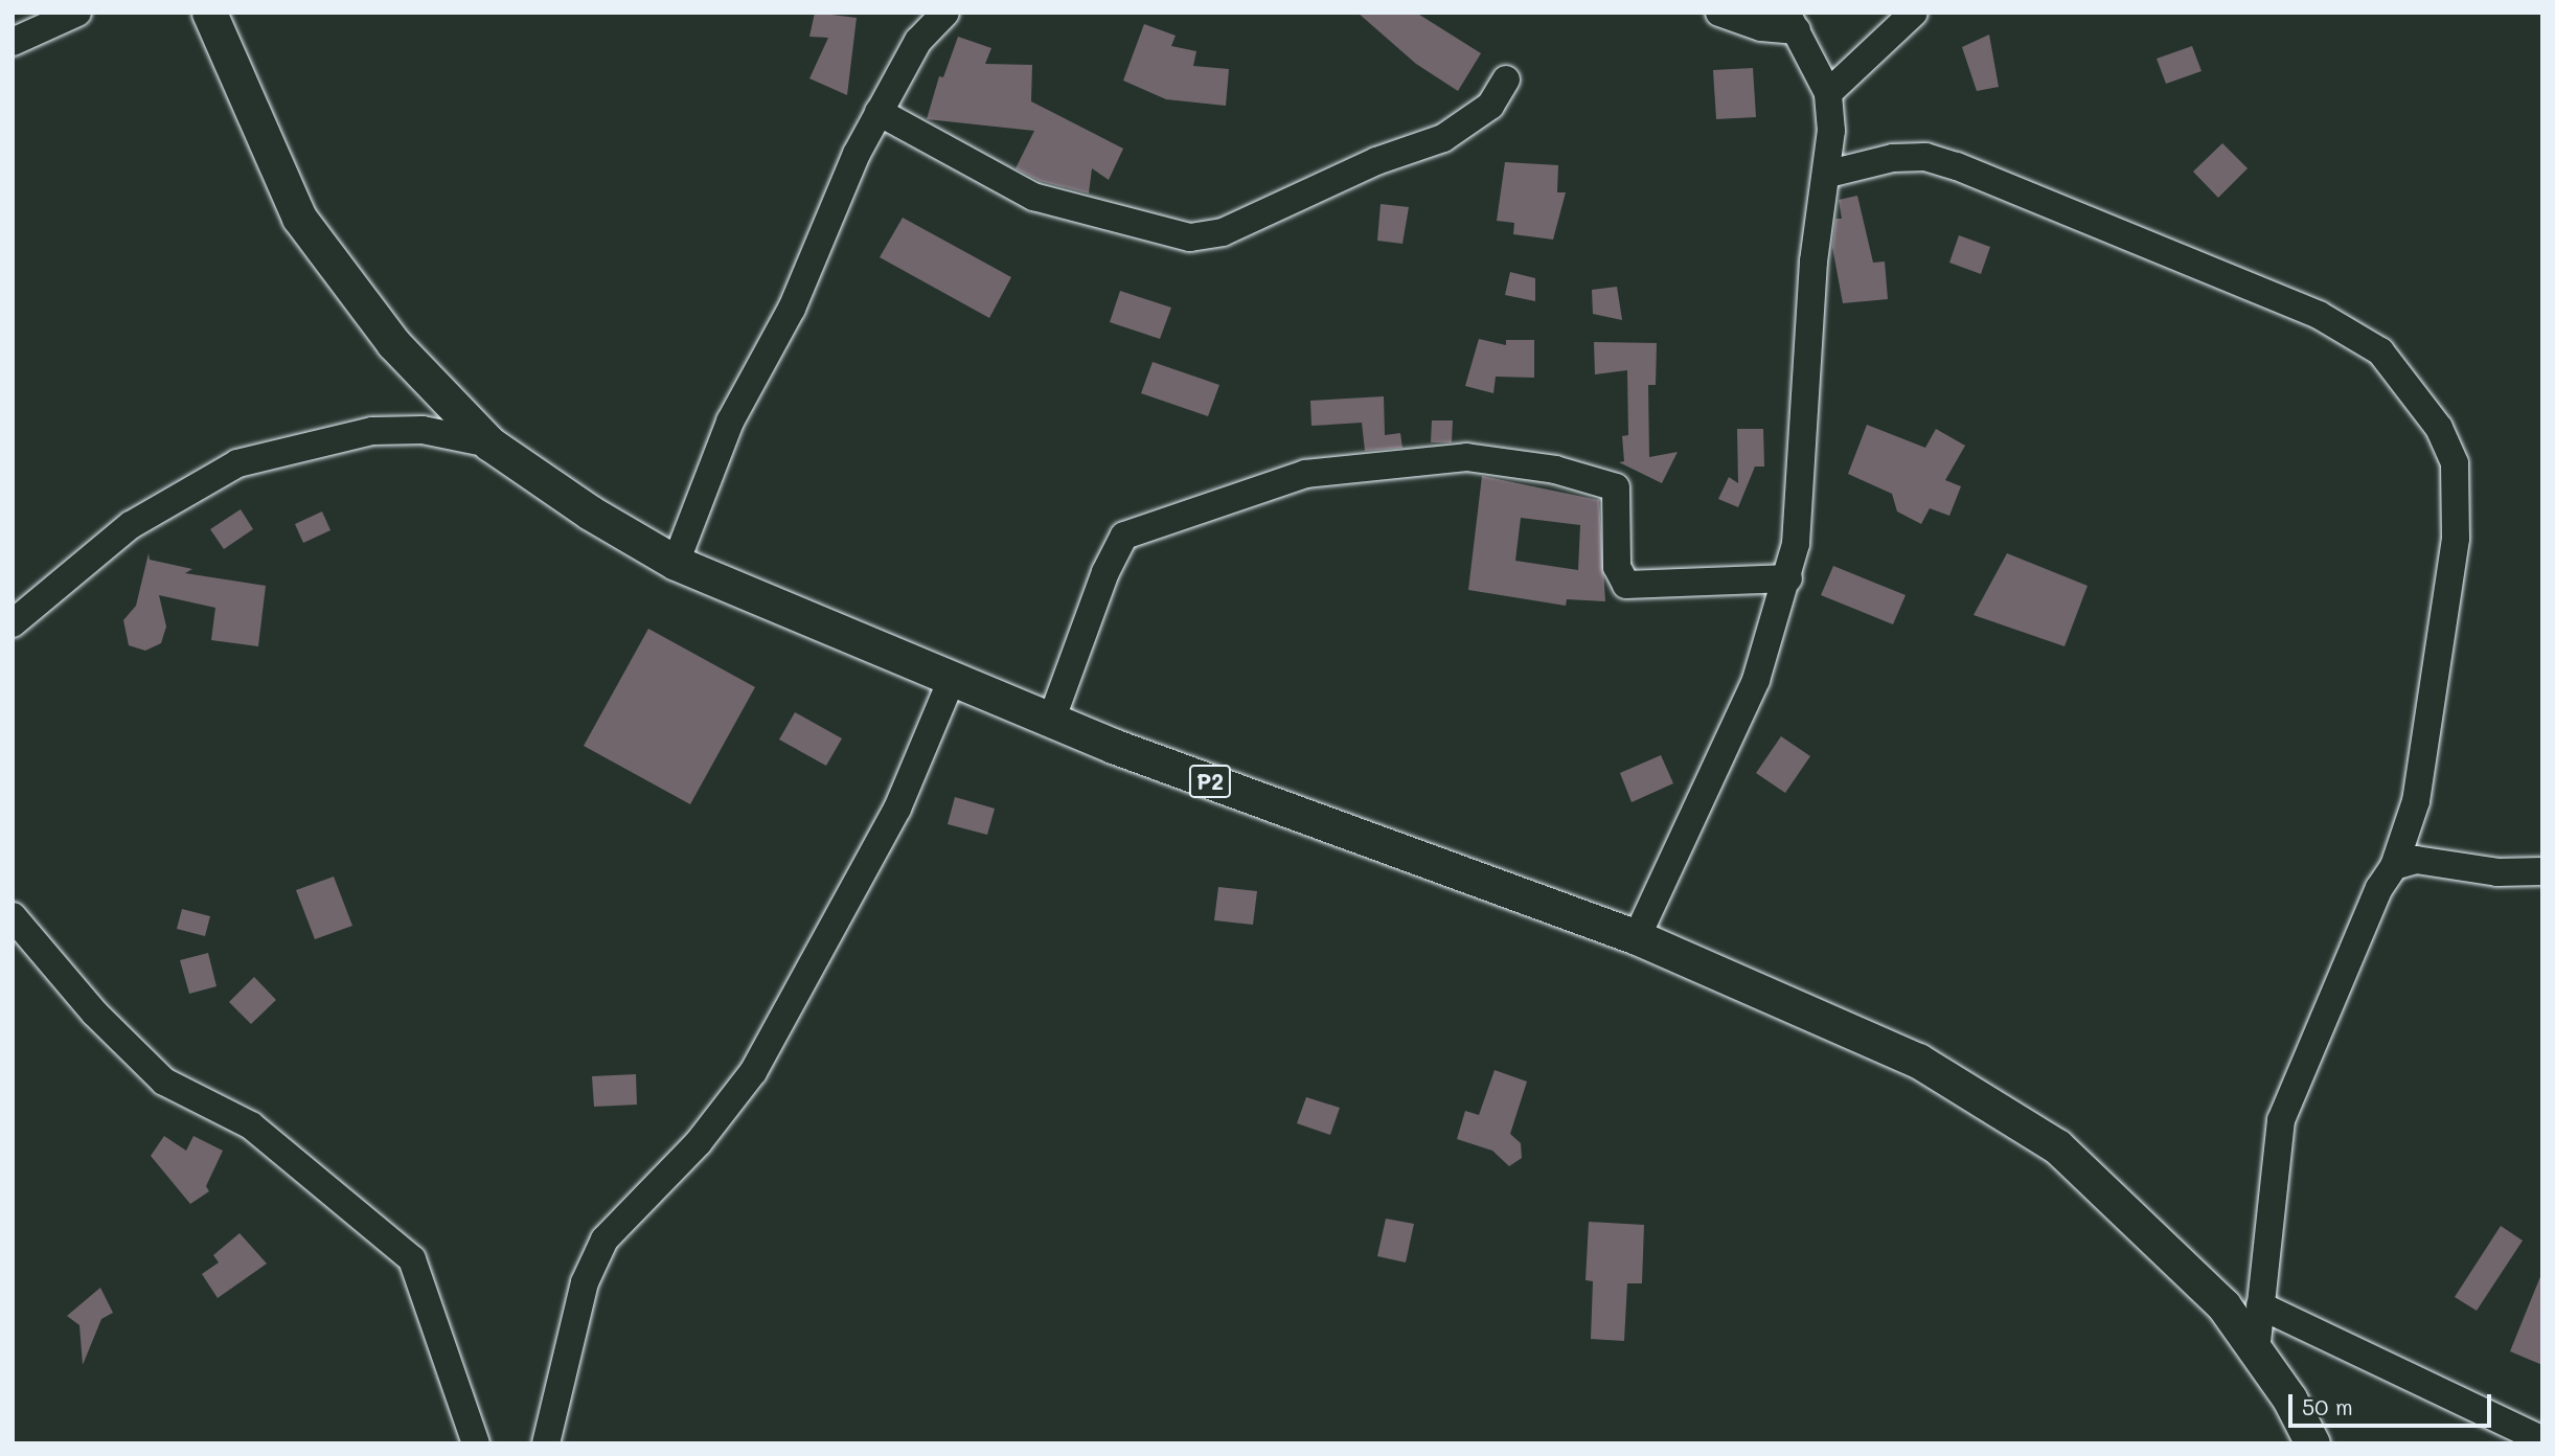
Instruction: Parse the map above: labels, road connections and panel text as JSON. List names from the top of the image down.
{
  "streets": {
    "main road": ["P2"]
  },
  "scale_bar": "50 m"
}
